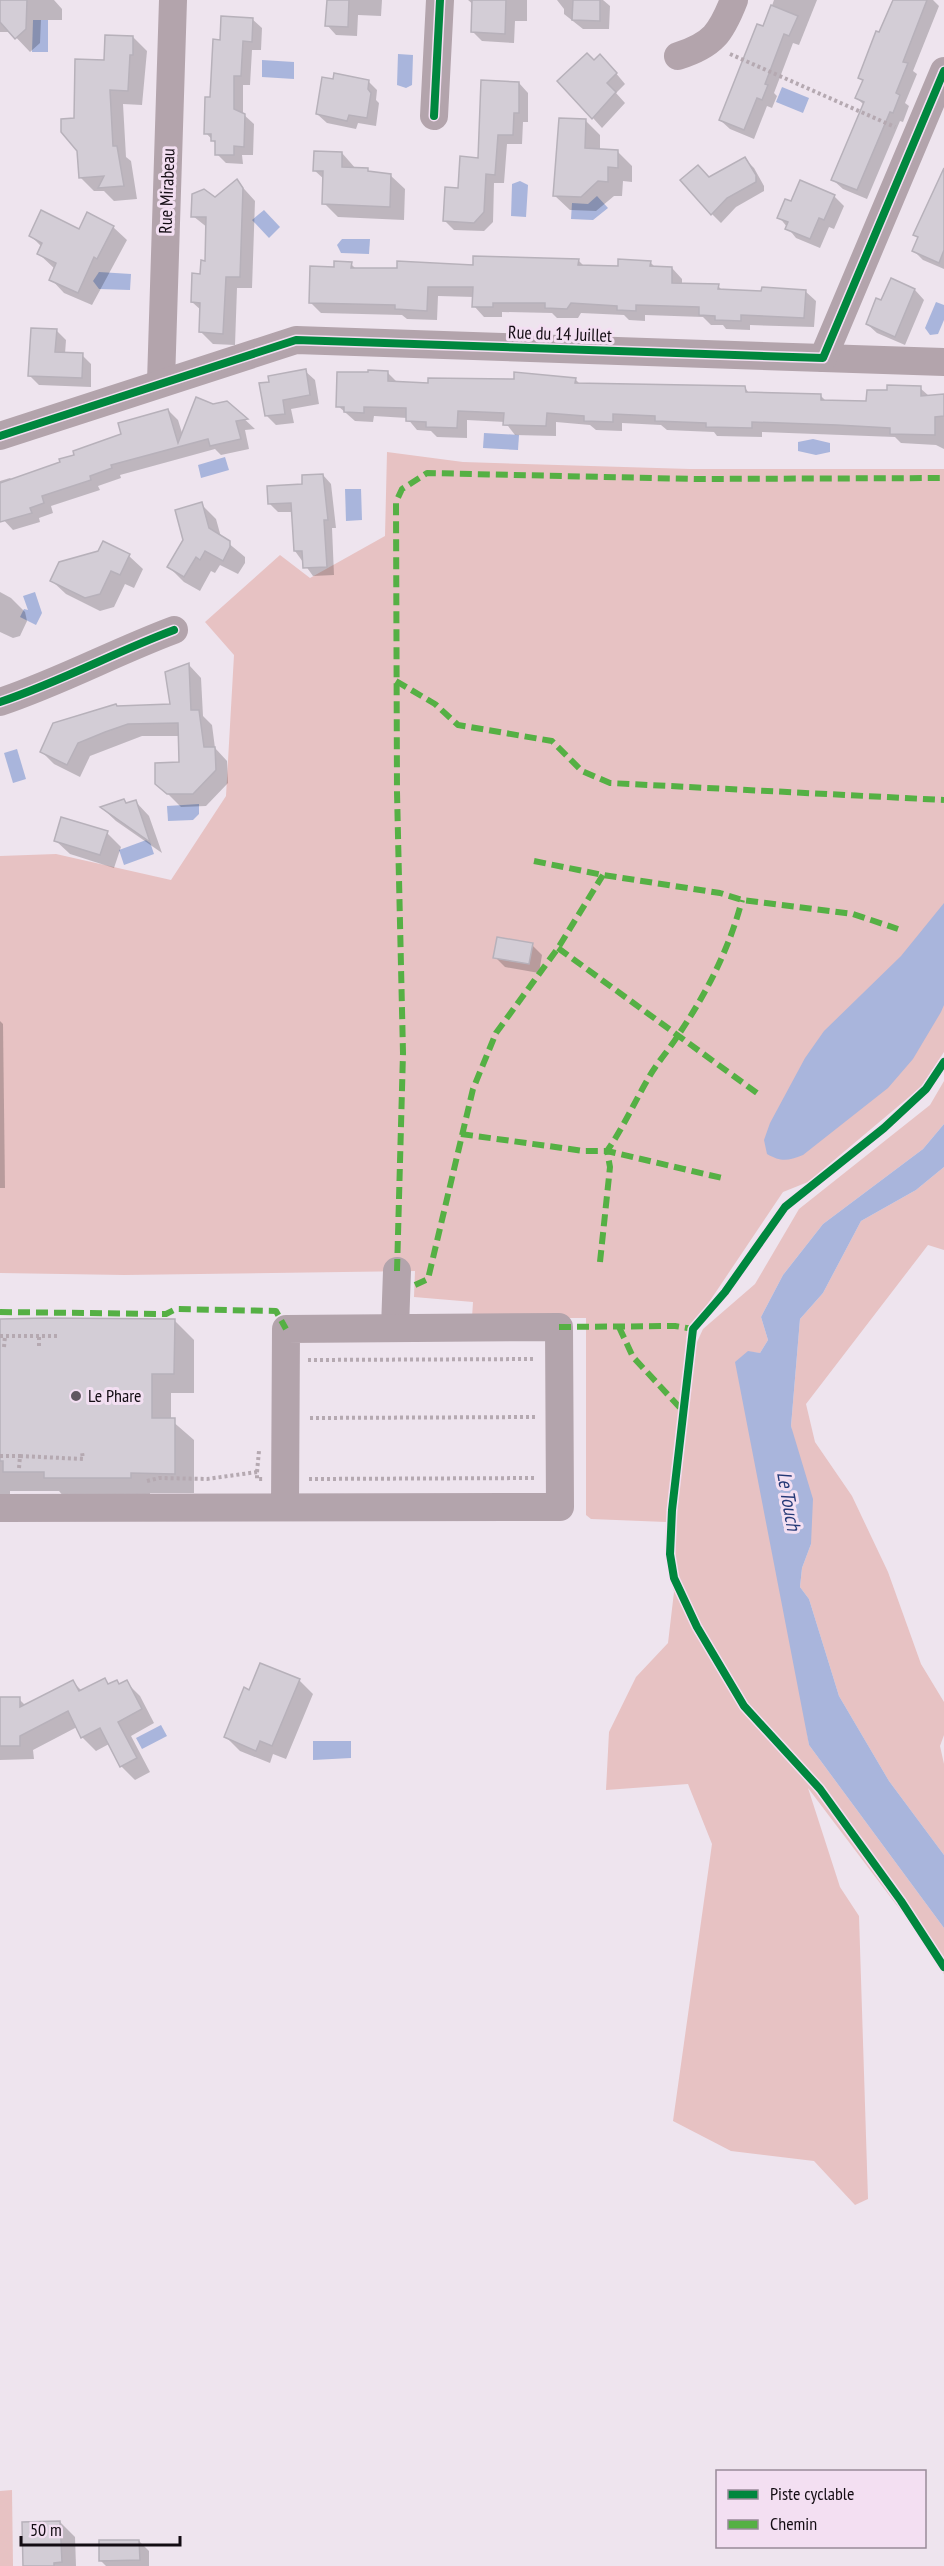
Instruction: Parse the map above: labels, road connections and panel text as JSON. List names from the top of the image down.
{
  "streets": {
    "street": ["Rue Mirabeau", "Rue du 14 Juillet"]
  },
  "crossings": [
    ["Rue Mirabeau", "Rue du 14 Juillet"]
  ],
  "water": ["Le Touch"],
  "places": ["Le Phare"],
  "legend": ["Piste cyclable", "Chemin"],
  "scale_bar": "50 m"
}
